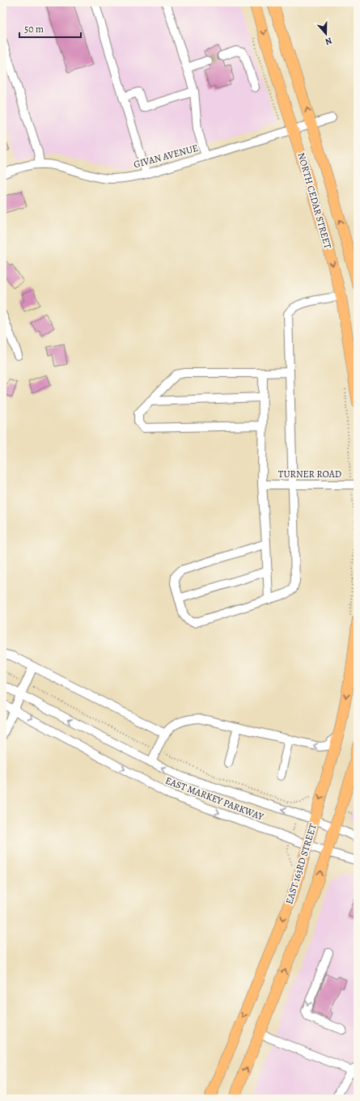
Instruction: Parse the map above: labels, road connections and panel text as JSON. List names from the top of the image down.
{
  "streets": {
    "main road": ["NORTH CEDAR STREET", "EAST 163RD STREET"],
    "street": ["GIVAN AVENUE", "TURNER ROAD", "EAST MARKEY PARKWAY"]
  },
  "crossings": [
    ["GIVAN AVENUE", "NORTH CEDAR STREET"],
    ["EAST MARKEY PARKWAY", "EAST 163RD STREET"]
  ],
  "scale_bar": "50 m",
  "north": "bottom"
}
